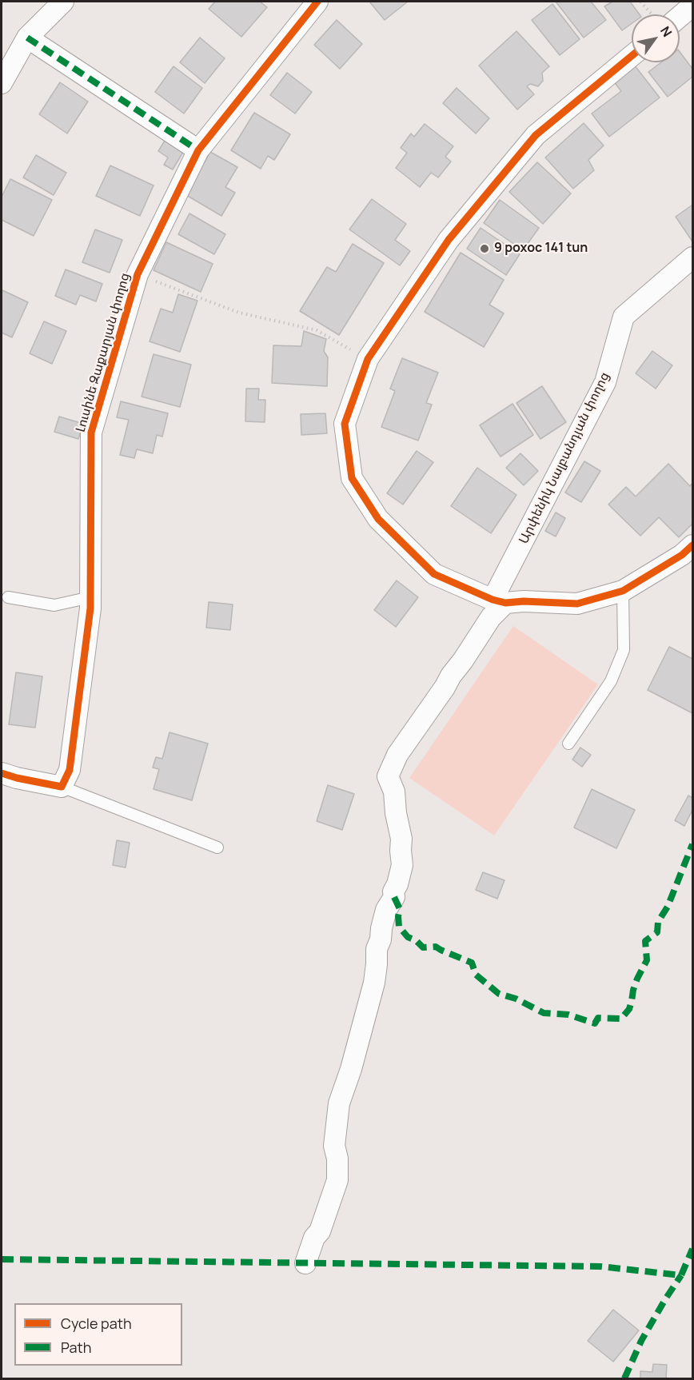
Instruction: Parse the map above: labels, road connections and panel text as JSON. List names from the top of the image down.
{
  "streets": {
    "street": ["Լուսինե Զաքարյան փողոց", "Արփենիկ Նալբանդյան փողոց"]
  },
  "places": ["9 poxoc 141 tun"],
  "legend": ["Cycle path", "Path"],
  "north": "top right"
}
